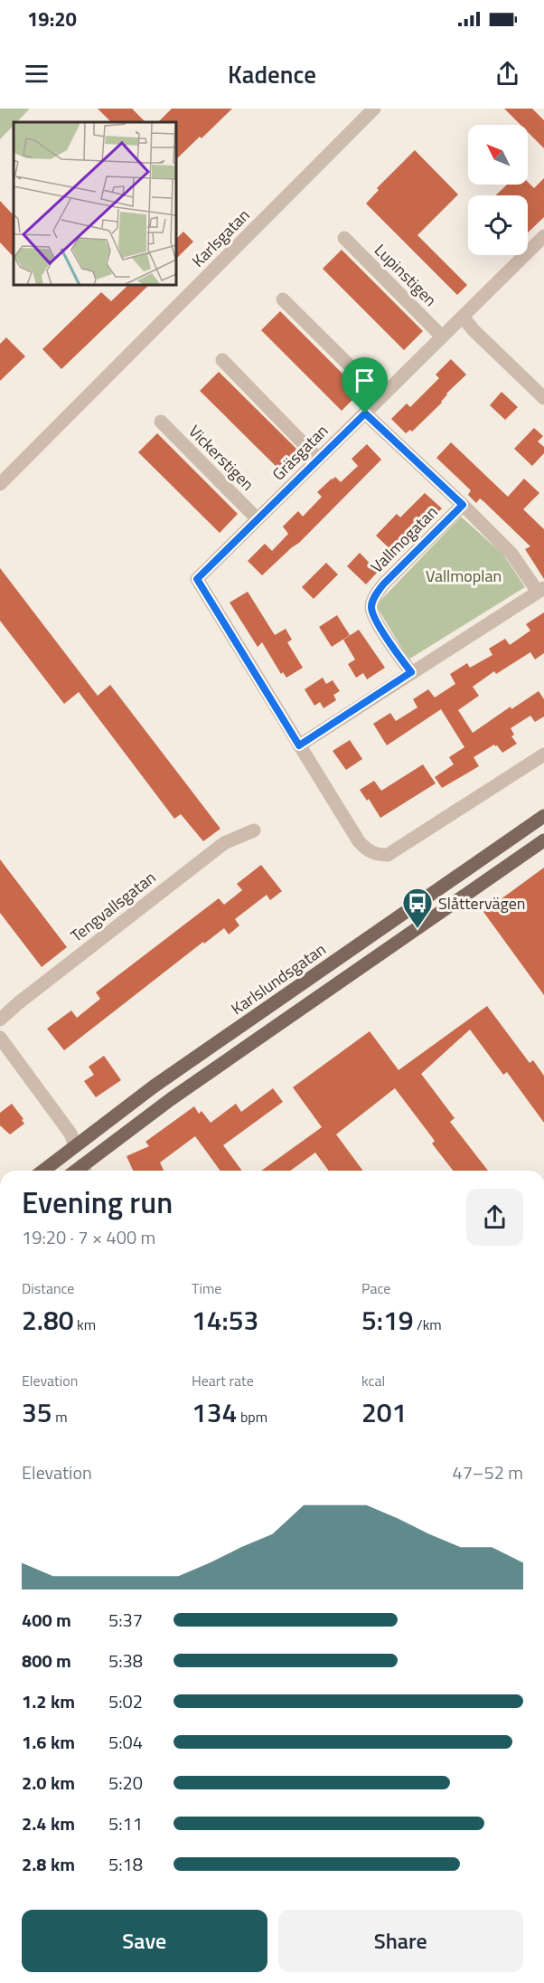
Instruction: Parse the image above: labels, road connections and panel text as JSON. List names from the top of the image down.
{
  "streets": {
    "main road": ["Karlslundsgatan"],
    "street": [
      "Karlsgatan",
      "Lupinstigen",
      "Gräsgatan",
      "Vickerstigen",
      "Vallmogatan",
      "Tengvallsgatan"
    ]
  },
  "crossings": [
    ["Lupinstigen", "Gräsgatan"],
    ["Gräsgatan", "Vickerstigen"],
    ["Gräsgatan", "Vallmogatan"]
  ],
  "parks": ["Vallmoplan"],
  "places": {
    "bus stop": ["Slåttervägen"]
  },
  "north": "top left",
  "page": {
    "status": "19:20",
    "header": "Kadence",
    "heading": ["Evening run", "19:20 · 7 × 400 m"],
    "stats": [
      ["Distance", "2.80 km"],
      ["Time", "14:53"],
      ["Pace", "5:19 /km"],
      ["Elevation", "35 m"],
      ["Heart rate", "134 bpm"],
      ["kcal", "201"]
    ],
    "chart": ["Elevation", "47–52 m"],
    "list": [
      {
        "name": "400 m",
        "note": "5:37"
      },
      {
        "name": "800 m",
        "note": "5:38"
      },
      {
        "name": "1.2 km",
        "note": "5:02"
      },
      {
        "name": "1.6 km",
        "note": "5:04"
      },
      {
        "name": "2.0 km",
        "note": "5:20"
      },
      {
        "name": "2.4 km",
        "note": "5:11"
      },
      {
        "name": "2.8 km",
        "note": "5:18"
      }
    ],
    "buttons": ["Save", "Share"]
  }
}
